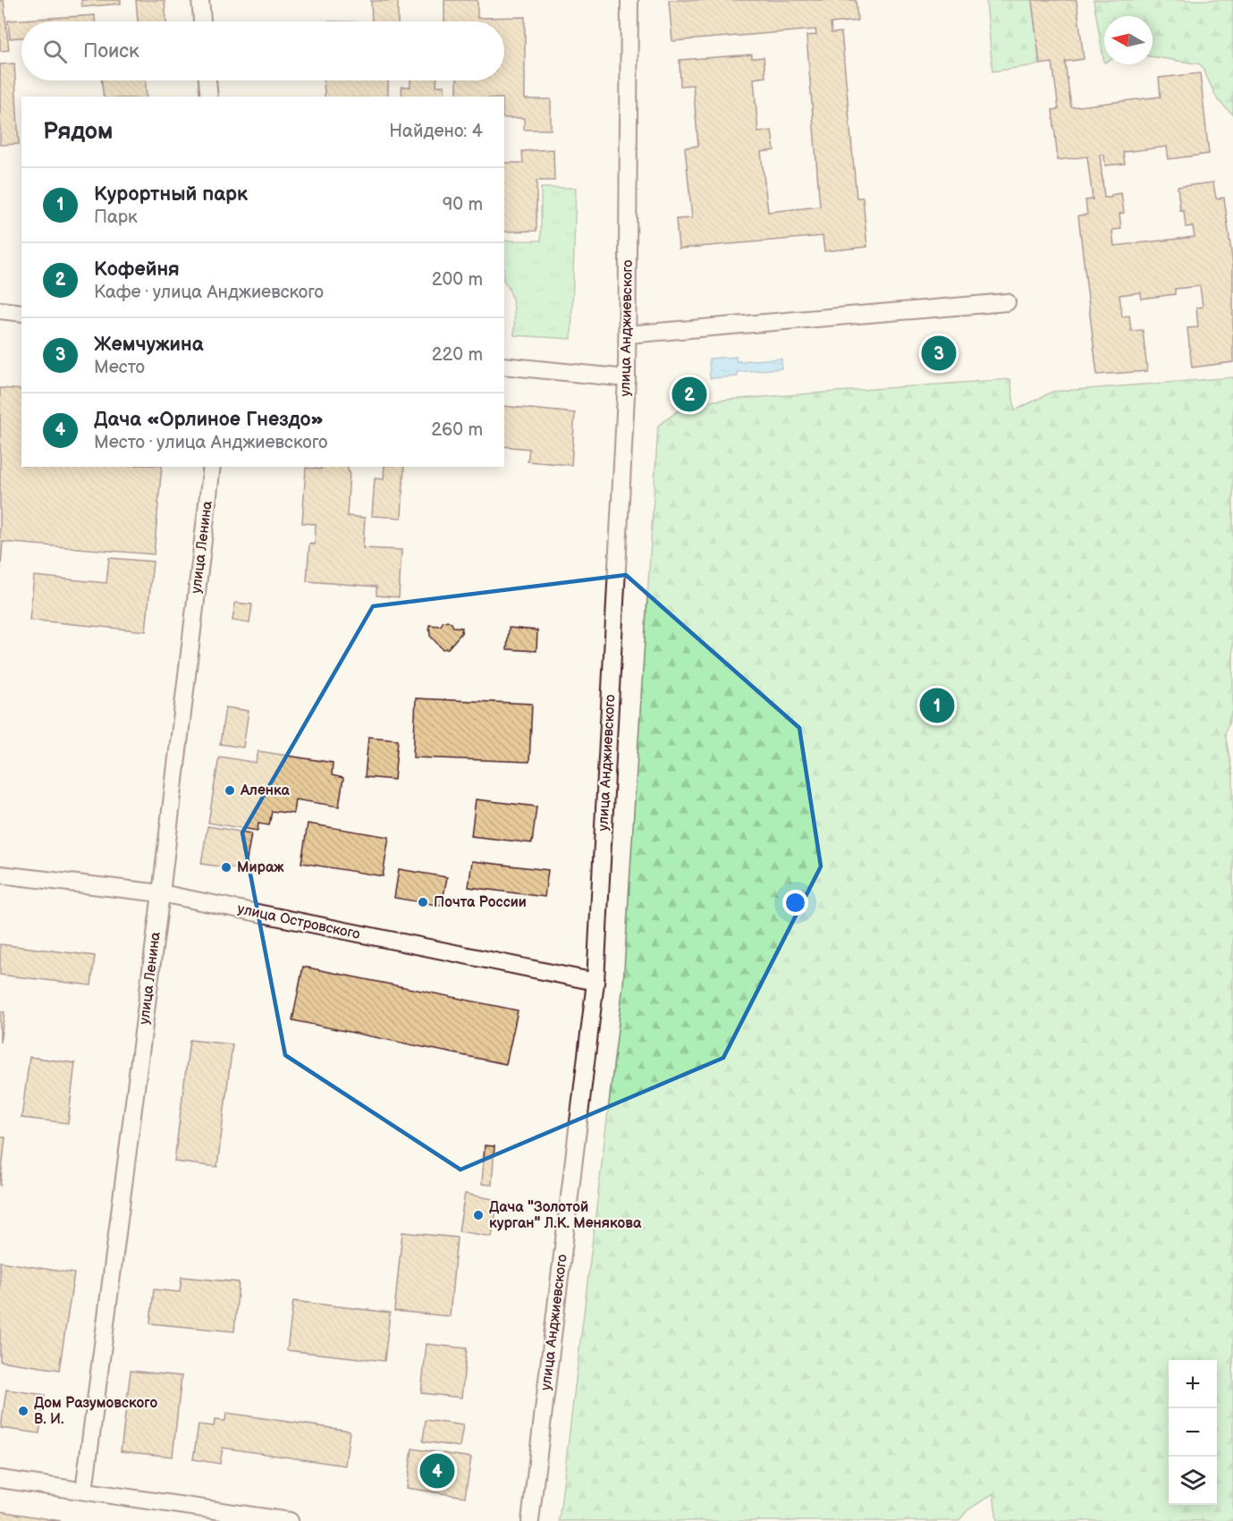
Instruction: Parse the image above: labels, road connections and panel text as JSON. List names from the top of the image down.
{
  "streets": {
    "street": ["улица Анджиевского", "улица Ленина", "улица Островского"]
  },
  "crossings": [
    ["улица Анджиевского", "улица Островского"],
    ["улица Ленина", "улица Островского"]
  ],
  "places": [
    "Аленка",
    "Мираж",
    "Почта России",
    "Дача \"Золотой курган\" Л.К. Менякова",
    "Дом Разумовского В. И."
  ],
  "north": "left",
  "page": {
    "search": "Поиск",
    "heading": ["Рядом", "Найдено: 4"],
    "list": [
      {
        "mark": "1",
        "name": "Курортный парк",
        "note": "Парк",
        "value": "90 m"
      },
      {
        "mark": "2",
        "name": "Кофейня",
        "note": "Кафе · улица Анджиевского",
        "value": "200 m"
      },
      {
        "mark": "3",
        "name": "Жемчужина",
        "note": "Место",
        "value": "220 m"
      },
      {
        "mark": "4",
        "name": "Дача «Орлиное Гнездо»",
        "note": "Место · улица Анджиевского",
        "value": "260 m"
      }
    ],
    "pins": [
      "3",
      "2",
      "1",
      "4"
    ],
    "map_buttons": ["+", "−"]
  }
}
